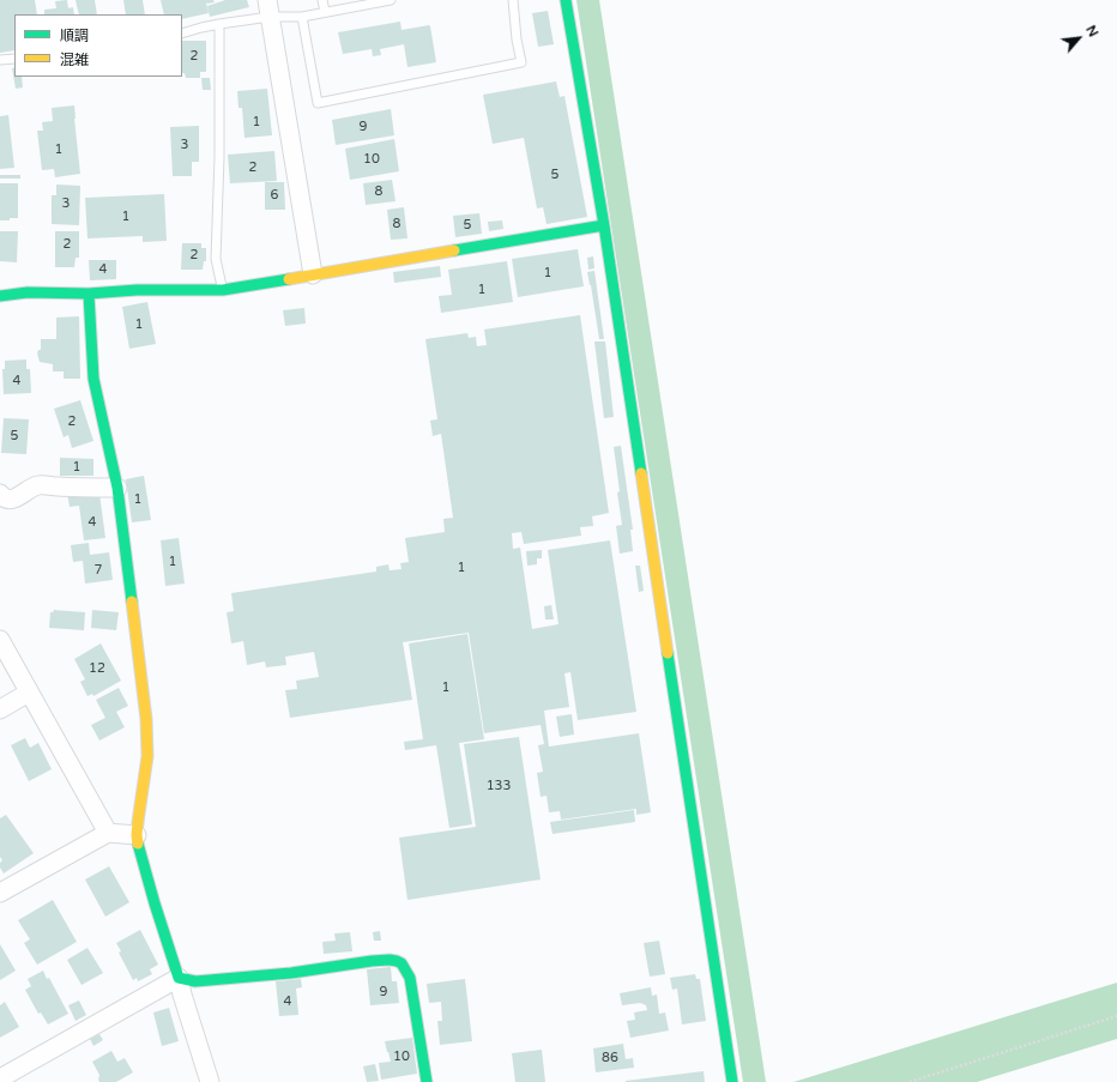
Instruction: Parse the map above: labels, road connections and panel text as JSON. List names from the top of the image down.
{
  "house_numbers": [
    "2",
    "1",
    "9",
    "3",
    "1",
    "10",
    "2",
    "5",
    "8",
    "6",
    "3",
    "1",
    "8",
    "5",
    "2",
    "2",
    "4",
    "1",
    "1",
    "1",
    "4",
    "2",
    "5",
    "1",
    "1",
    "4",
    "1",
    "1",
    "7",
    "12",
    "1",
    "133",
    "9",
    "4",
    "10",
    "86"
  ],
  "legend": ["順調", "混雑"],
  "north": "top right"
}
